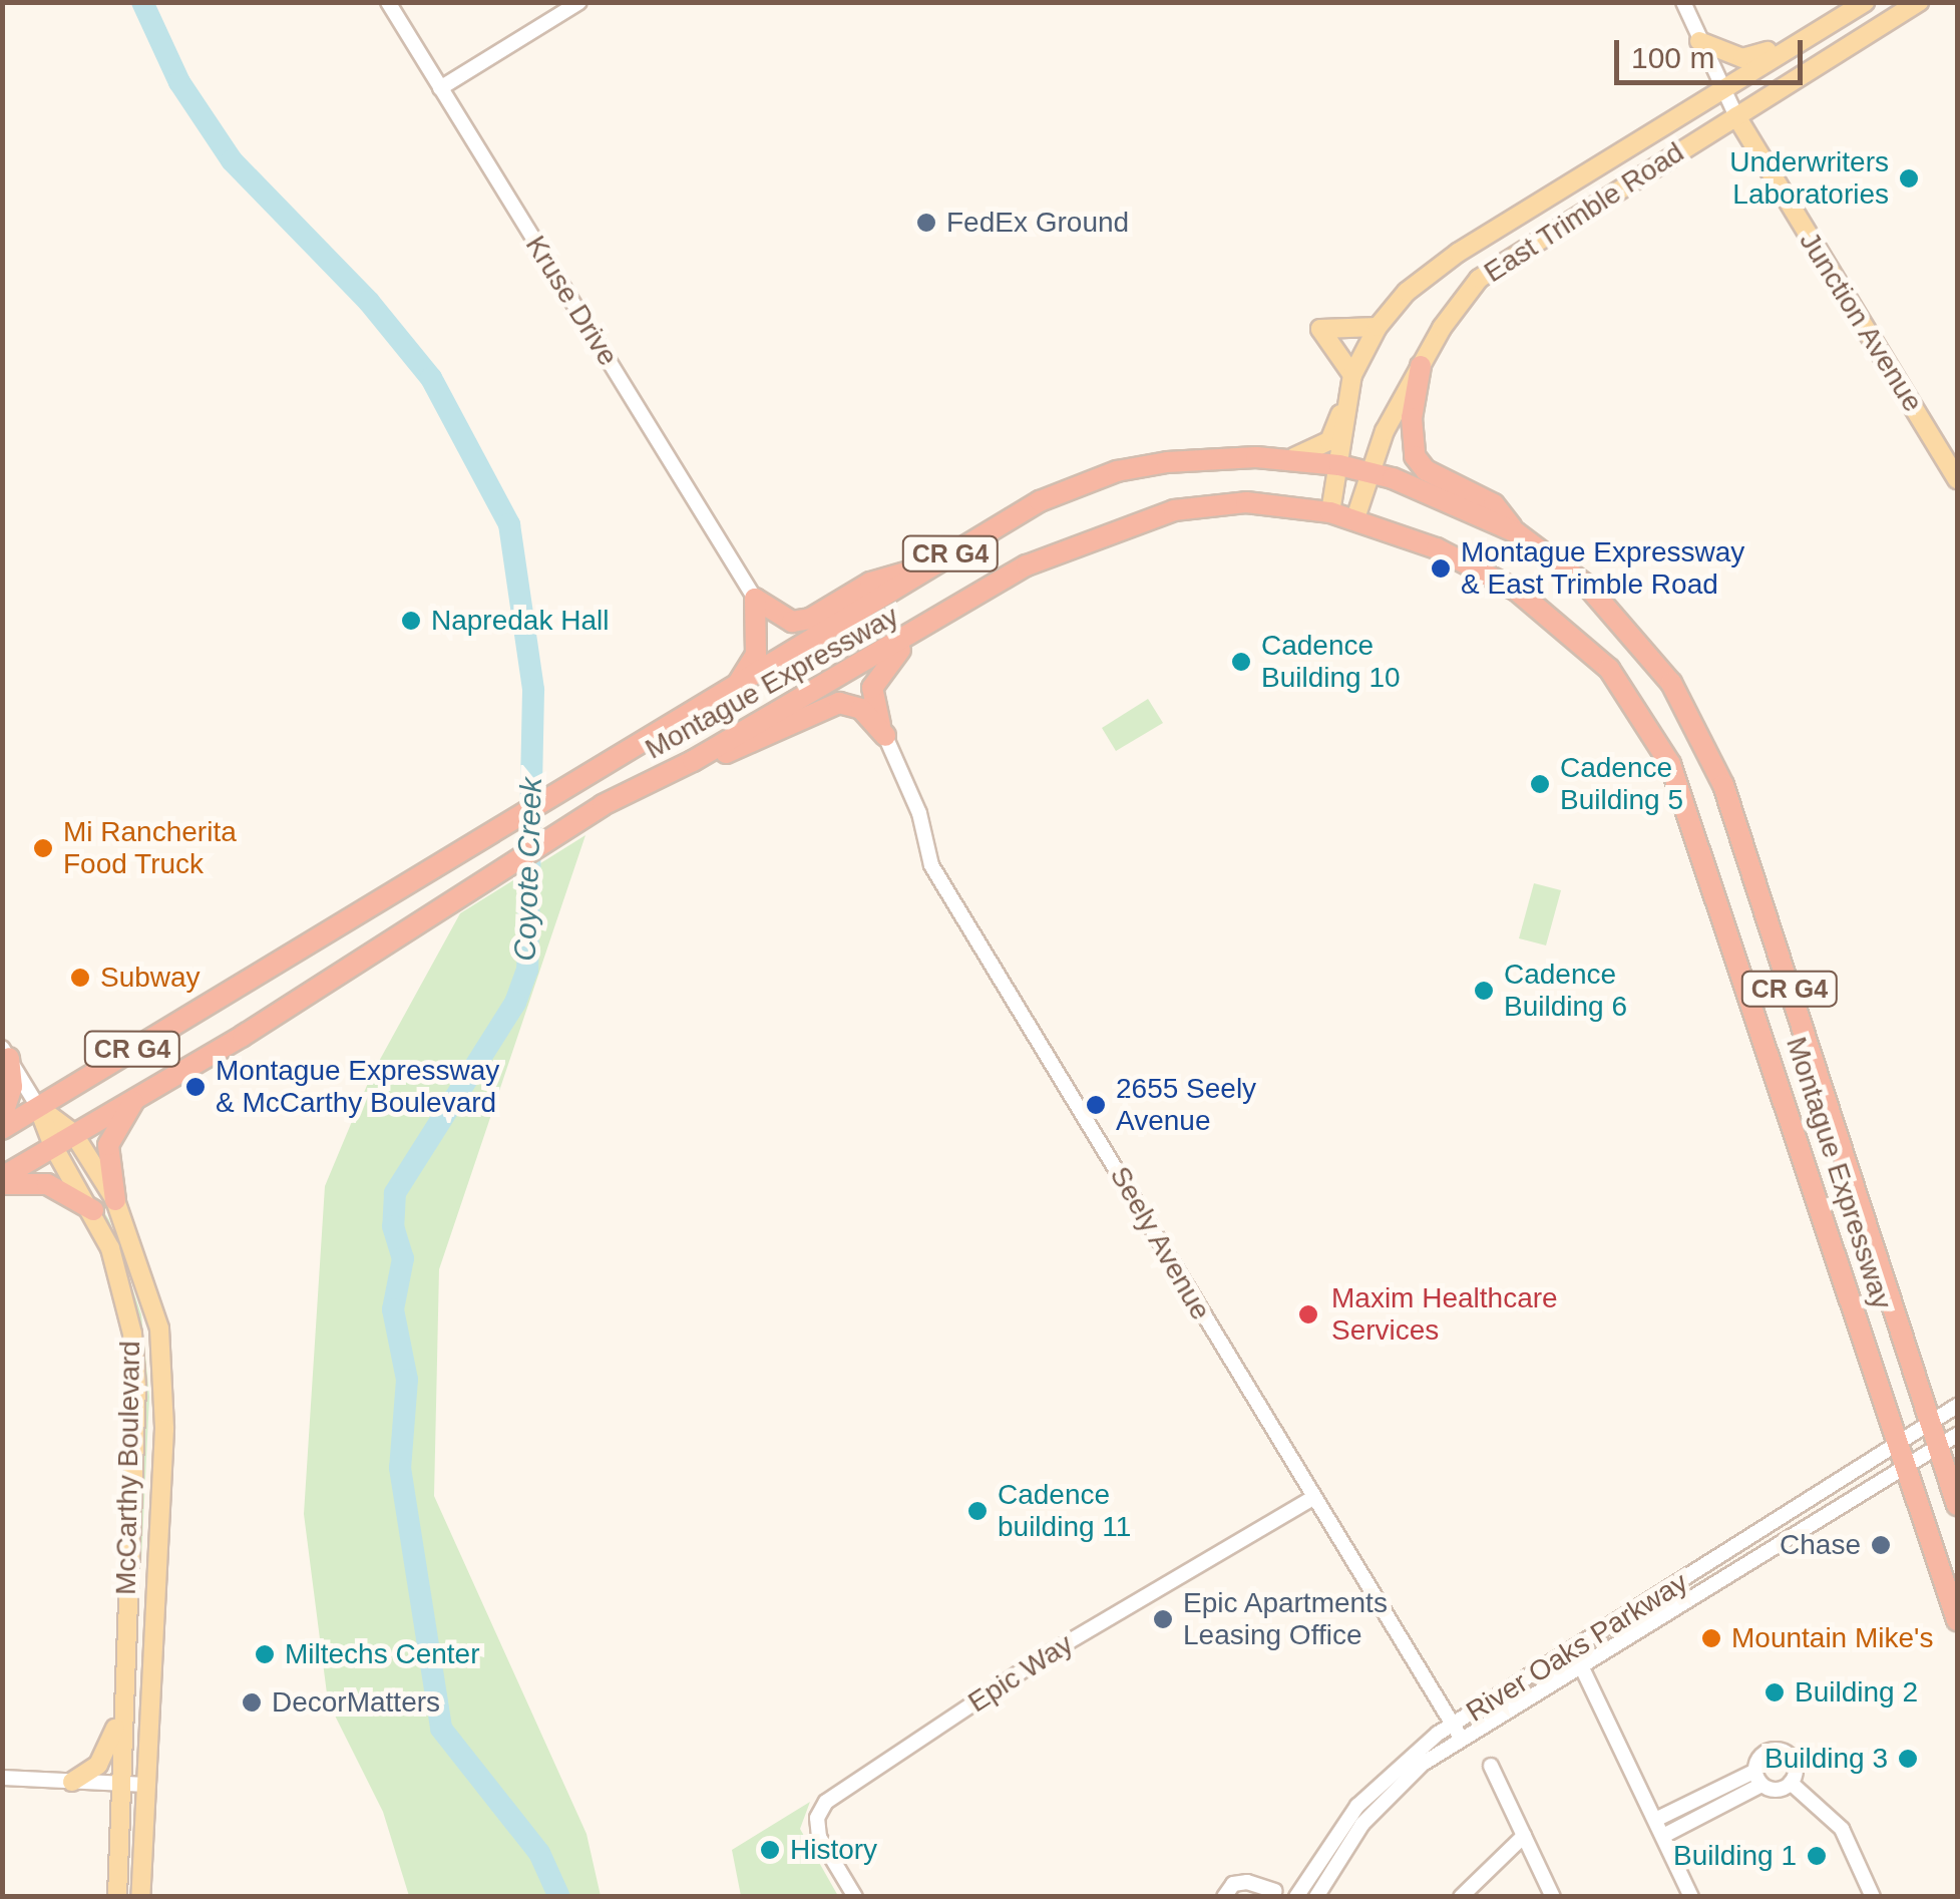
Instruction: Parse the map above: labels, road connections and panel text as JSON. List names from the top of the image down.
{
  "streets": {
    "highway": ["CR G4", "Montague Expressway"],
    "main road": ["East Trimble Road", "Junction Avenue", "McCarthy Boulevard"],
    "street": [
      "Kruse Drive",
      "Seely Avenue",
      "River Oaks Parkway",
      "Epic Way"
    ]
  },
  "crossings": [
    ["East Trimble Road", "Junction Avenue"],
    ["East Trimble Road", "Montague Expressway"],
    ["Montague Expressway", "McCarthy Boulevard"],
    ["Montague Expressway", "River Oaks Parkway"],
    ["Seely Avenue", "River Oaks Parkway"],
    ["Seely Avenue", "Epic Way"]
  ],
  "water": ["Coyote Creek"],
  "places": [
    "Underwriters Laboratories",
    "FedEx Ground",
    "Montague Expressway & East Trimble Road",
    "Napredak Hall",
    "Cadence Building 10",
    "Cadence Building 5",
    "Mi Rancherita Food Truck",
    "Subway",
    "Cadence Building 6",
    "Montague Expressway & McCarthy Boulevard",
    "2655 Seely Avenue",
    "Maxim Healthcare Services",
    "Cadence building 11",
    "Chase",
    "Epic Apartments Leasing Office",
    "Mountain Mike's",
    "Miltechs Center",
    "Building 2",
    "DecorMatters",
    "Building 3",
    "History",
    "Building 1"
  ],
  "scale_bar": "100 m"
}
